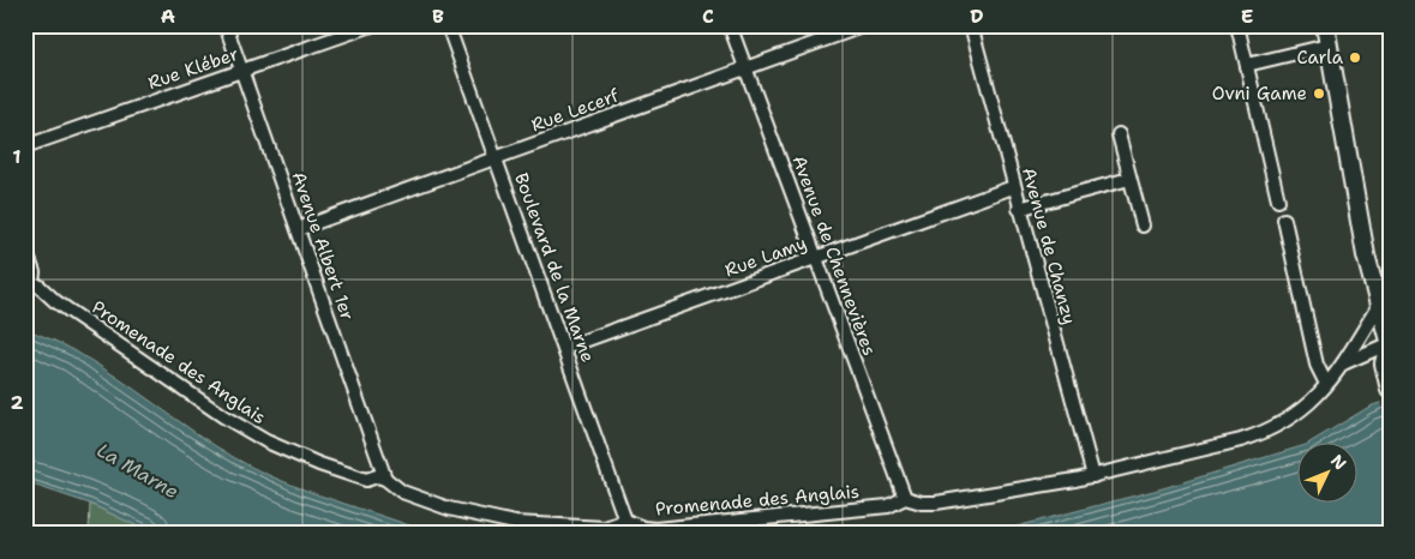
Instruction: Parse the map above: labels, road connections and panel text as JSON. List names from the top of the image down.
{
  "streets": {
    "street": [
      "Rue Kléber",
      "Rue Lecerf",
      "Avenue Albert 1er",
      "Avenue de Chanzy",
      "Avenue de Chennevières",
      "Rue Lamy",
      "Boulevard de la Marne",
      "Promenade des Anglais"
    ]
  },
  "crossings": [
    ["Rue Kléber", "Avenue Albert 1er"],
    ["Rue Lecerf", "Avenue Albert 1er"],
    ["Rue Lecerf", "Avenue de Chennevières"],
    ["Rue Lecerf", "Boulevard de la Marne"],
    ["Avenue Albert 1er", "Promenade des Anglais"],
    ["Avenue de Chanzy", "Rue Lamy"],
    ["Avenue de Chanzy", "Promenade des Anglais"],
    ["Avenue de Chennevières", "Rue Lamy"],
    ["Avenue de Chennevières", "Promenade des Anglais"],
    ["Rue Lamy", "Boulevard de la Marne"],
    ["Boulevard de la Marne", "Promenade des Anglais"]
  ],
  "water": ["La Marne"],
  "places": ["Carla", "Ovni Game"],
  "north": "top right",
  "grid": {
    "columns": [
      "A",
      "B",
      "C",
      "D",
      "E"
    ],
    "rows": ["1", "2"]
  }
}
